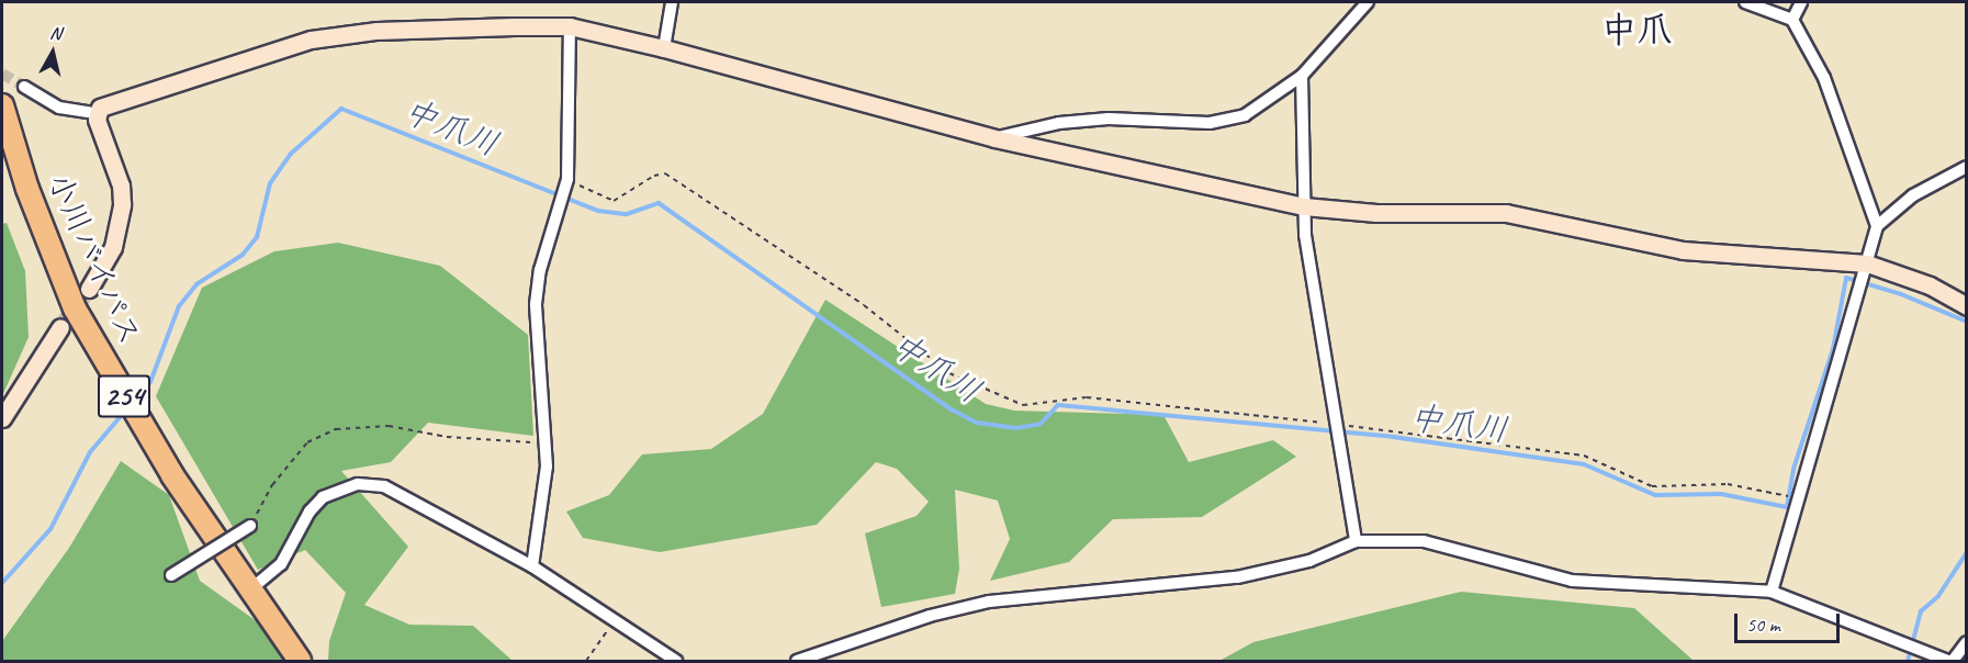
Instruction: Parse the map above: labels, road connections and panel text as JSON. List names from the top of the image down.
{
  "streets": {
    "highway": ["小川バイパス", "254"]
  },
  "districts": ["中爪"],
  "water": ["中爪川"],
  "scale_bar": "50 m",
  "north": "top"
}
